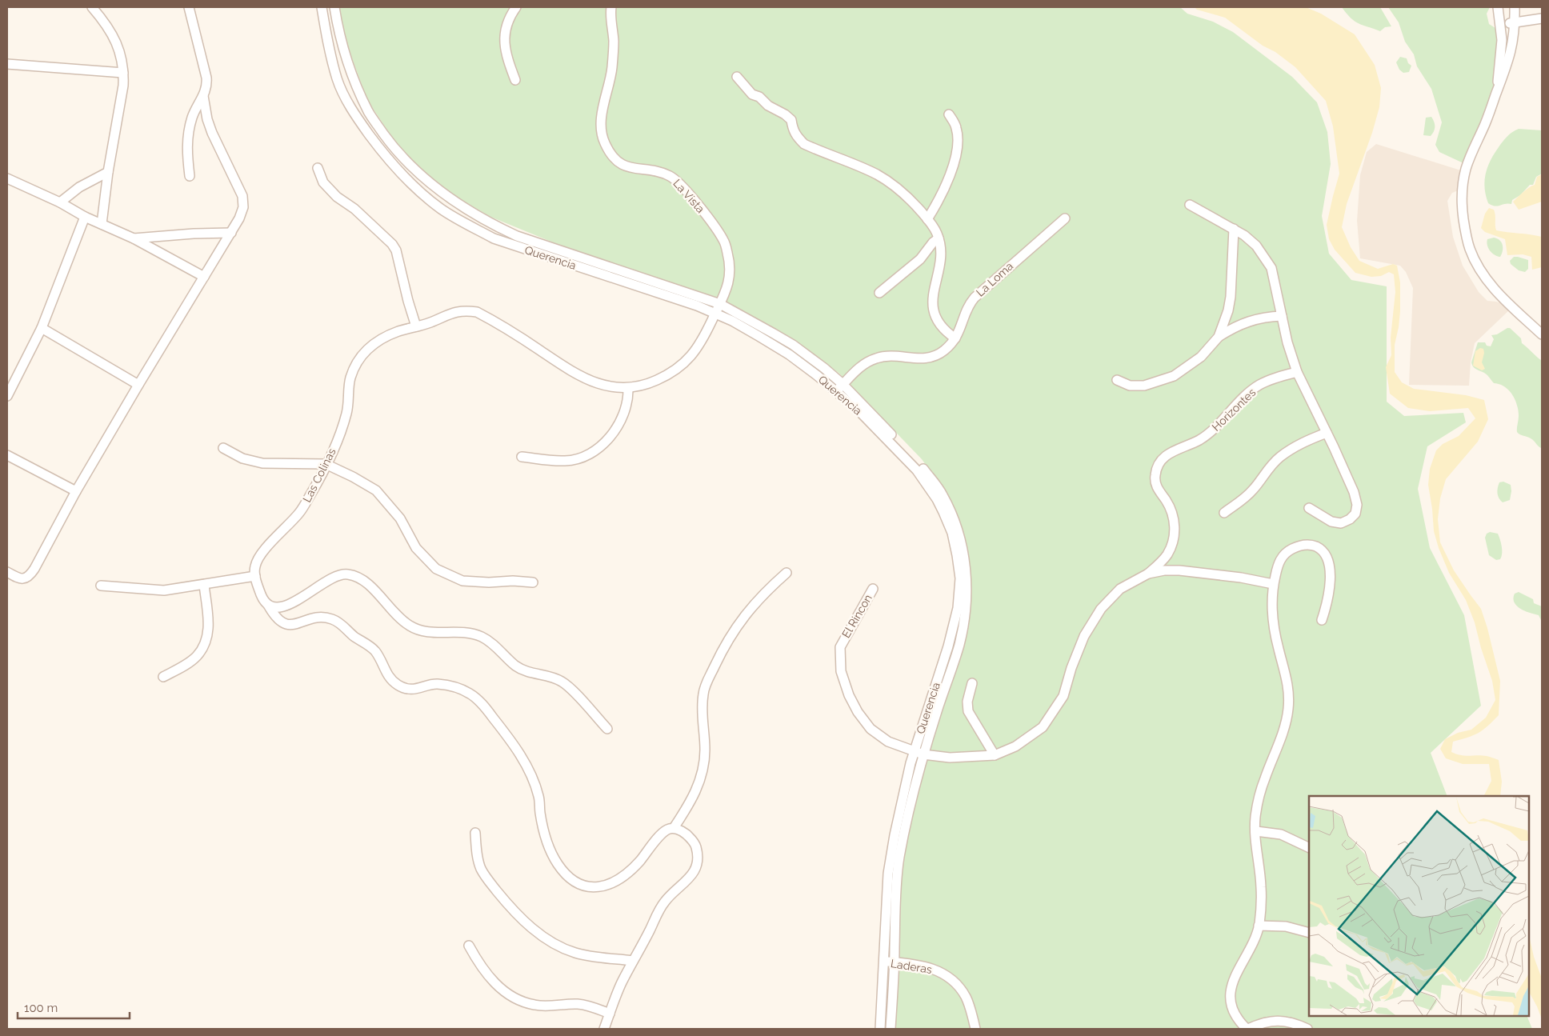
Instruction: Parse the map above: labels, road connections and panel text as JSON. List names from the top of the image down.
{
  "streets": {
    "street": [
      "La Vista",
      "Querencia",
      "La Loma",
      "Horizontes",
      "Las Colinas",
      "El Rincon",
      "Laderas"
    ]
  },
  "crossings": [
    ["La Vista", "Querencia"],
    ["La Vista", "Las Colinas"],
    ["Querencia", "La Loma"],
    ["Querencia", "Las Colinas"],
    ["Querencia", "El Rincon"],
    ["Querencia", "Laderas"],
    ["Horizontes", "El Rincon"]
  ],
  "scale_bar": "100 m"
}
